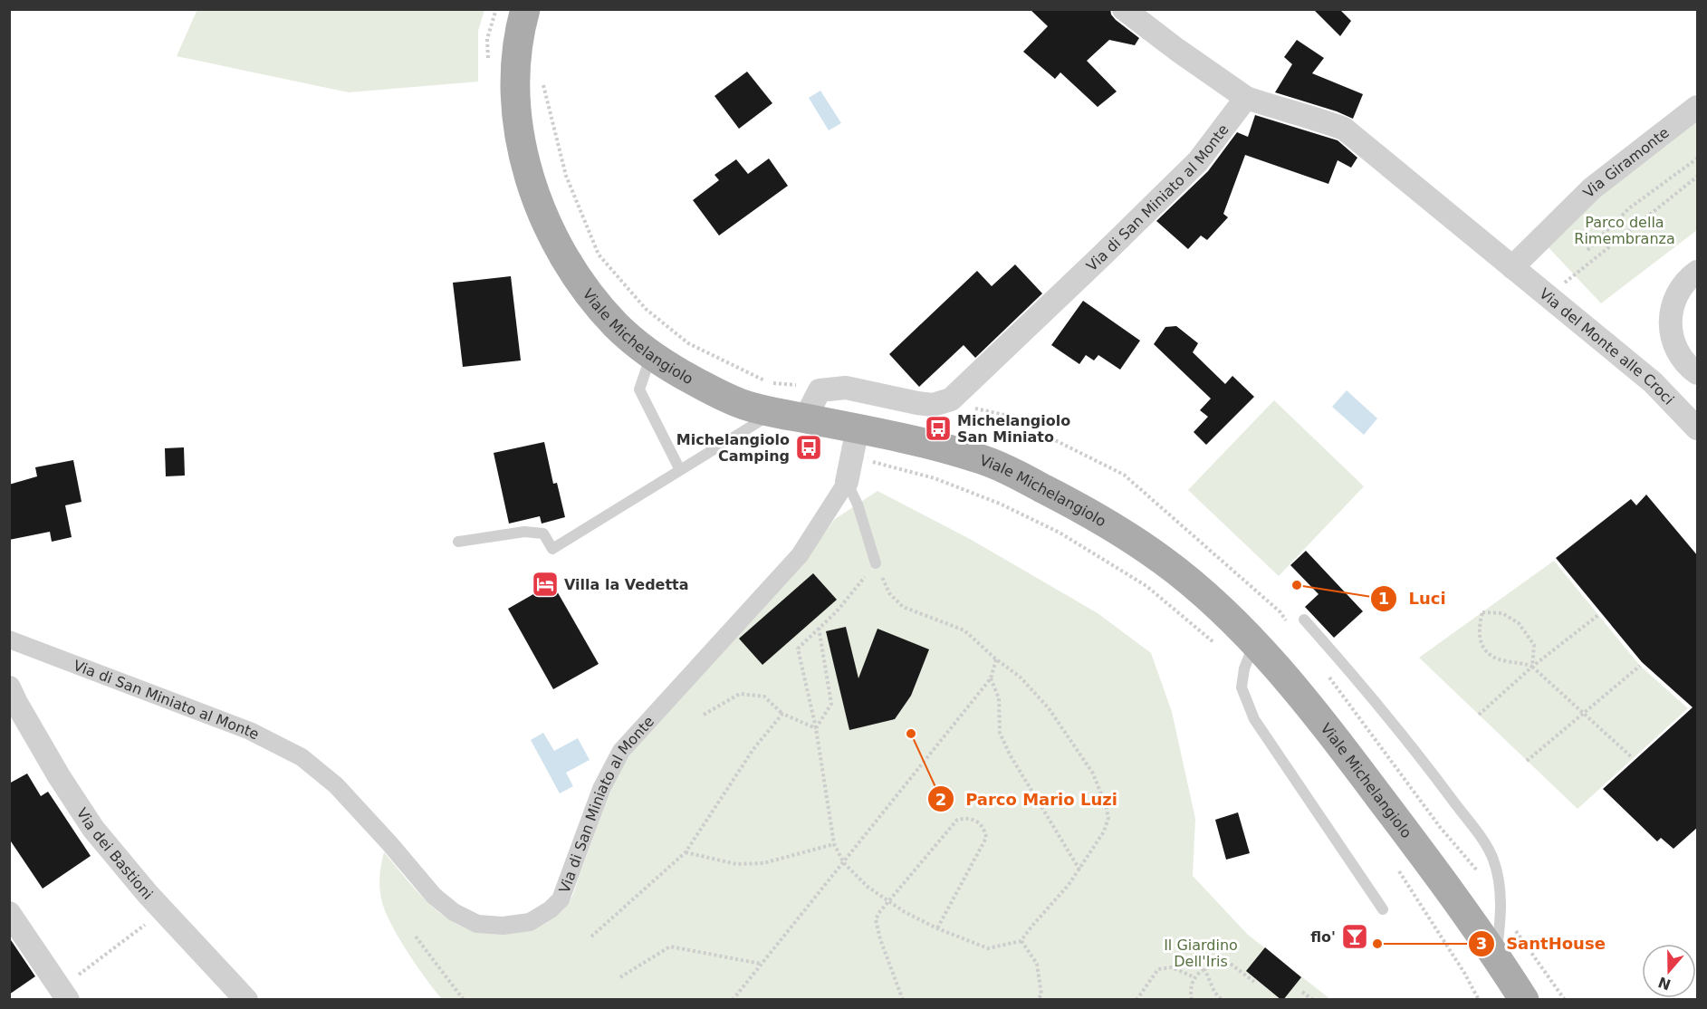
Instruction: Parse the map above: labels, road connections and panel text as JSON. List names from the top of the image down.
{
  "streets": {
    "main road": ["Viale Michelangiolo"],
    "street": [
      "Via Giramonte",
      "Via di San Miniato al Monte",
      "Via del Monte alle Croci",
      "Via dei Bastioni"
    ]
  },
  "crossings": [
    ["Via Giramonte", "Via del Monte alle Croci"],
    ["Via di San Miniato al Monte", "Viale Michelangiolo"]
  ],
  "parks": ["Parco della Rimembranza", "Il Giardino Dell'Iris"],
  "places": {
    "bus stop": ["Michelangiolo San Miniato", "Michelangiolo Camping"],
    "hotel": ["Villa la Vedetta"],
    "other": ["Luci", "Parco Mario Luzi", "SantHouse"],
    "bar": ["flo'"]
  },
  "north": "bottom"
}
